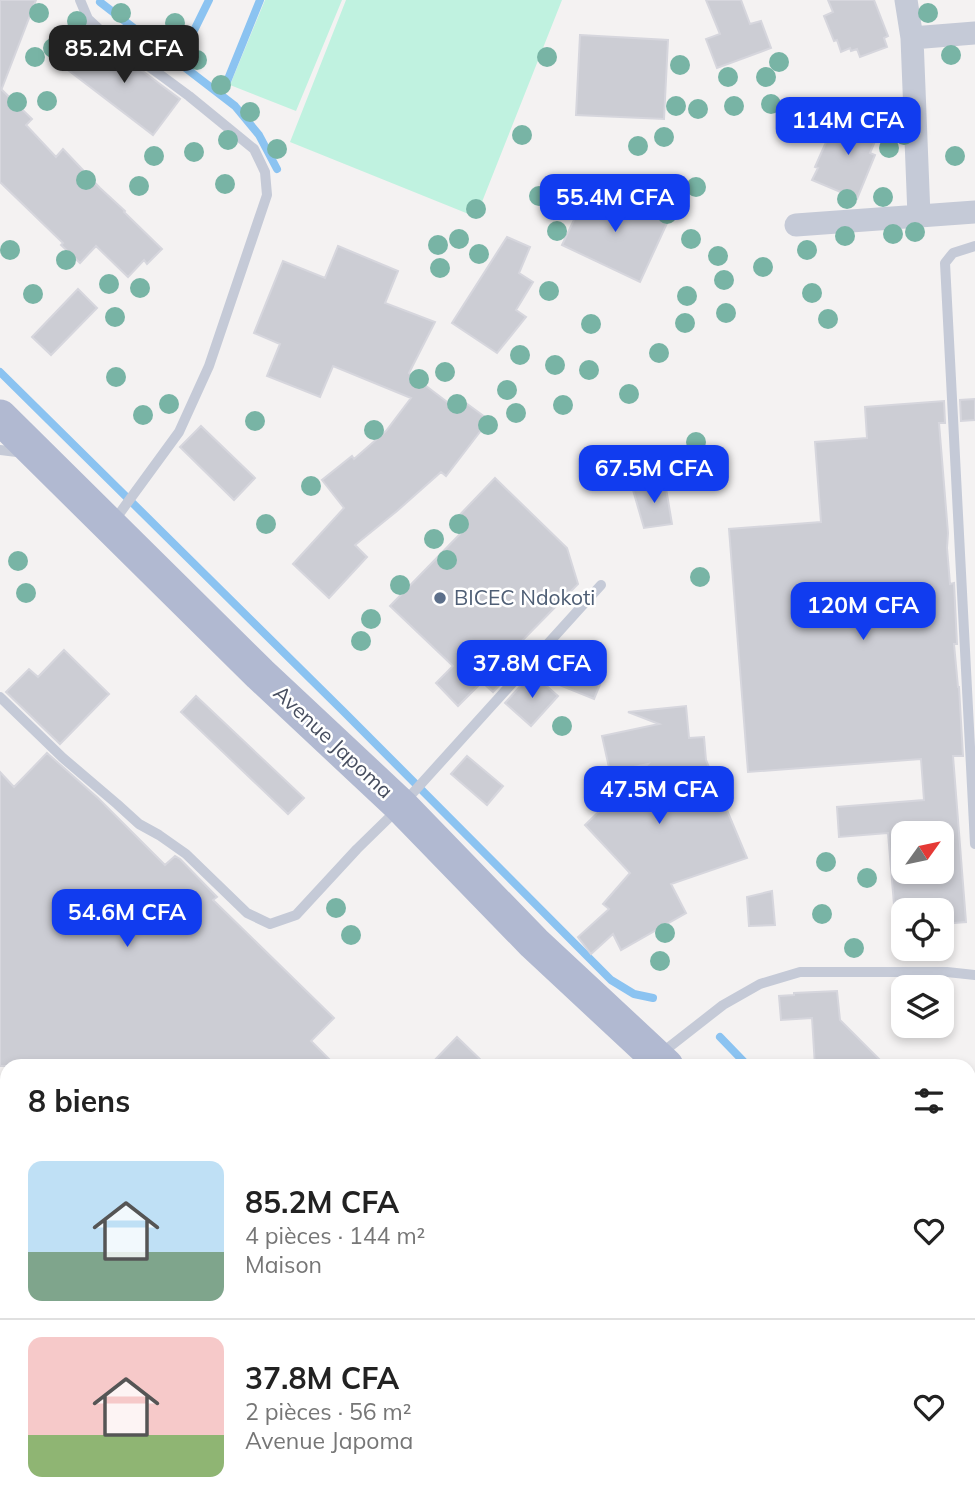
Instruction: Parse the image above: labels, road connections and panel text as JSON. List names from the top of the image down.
{
  "streets": {
    "main road": ["Avenue Japoma"]
  },
  "places": ["BICEC Ndokoti"],
  "north": "top right",
  "page": {
    "price": [
      "85.2M CFA",
      "114M CFA",
      "55.4M CFA",
      "67.5M CFA",
      "120M CFA",
      "37.8M CFA",
      "47.5M CFA",
      "54.6M CFA"
    ],
    "heading": "8 biens",
    "list": [
      {
        "name": "85.2M CFA",
        "note": "4 pièces · 144 m² · Maison"
      },
      {
        "name": "37.8M CFA",
        "note": "2 pièces · 56 m² · Avenue Japoma"
      }
    ]
  }
}
